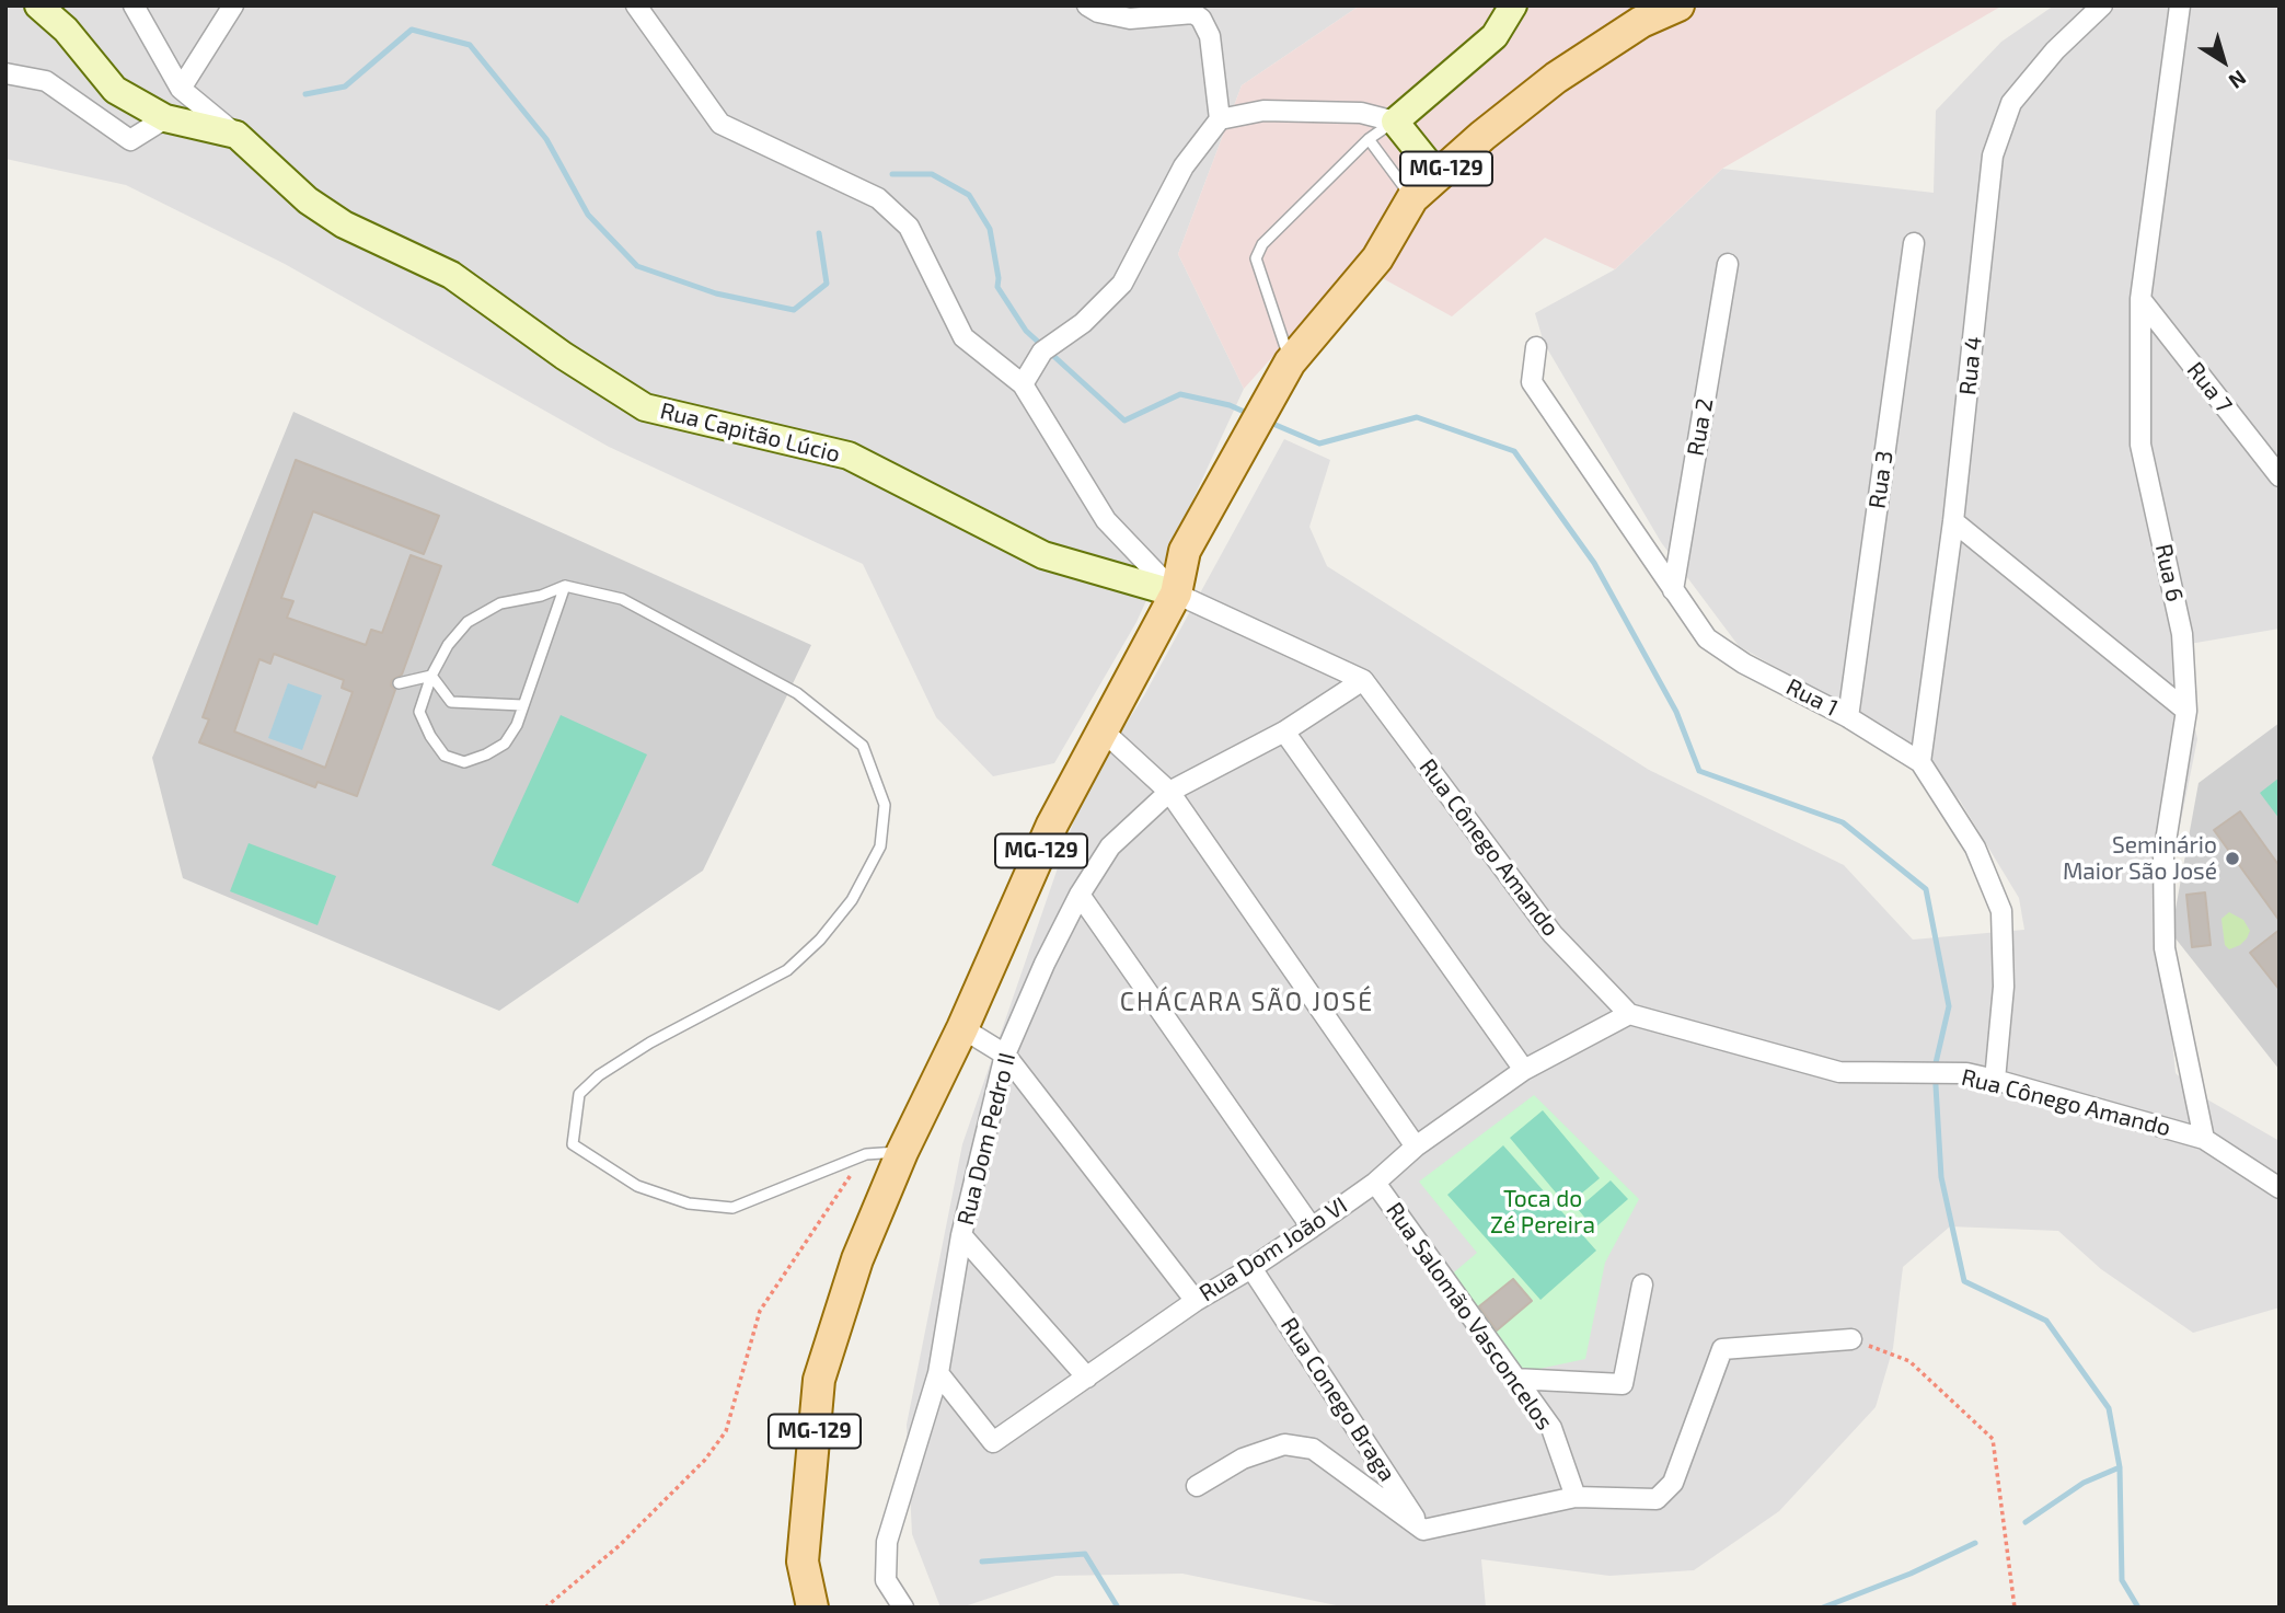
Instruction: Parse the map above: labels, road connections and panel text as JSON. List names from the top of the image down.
{
  "streets": {
    "main road": ["MG-129"],
    "street": [
      "Rua 4",
      "Rua 7",
      "Rua 2",
      "Rua Capitão Lúcio",
      "Rua 3",
      "Rua 6",
      "Rua 1",
      "Rua Cônego Amando",
      "Rua Dom Pedro II",
      "Rua Dom João VI",
      "Rua Salomão Vasconcelos",
      "Rua Conego Braga"
    ]
  },
  "crossings": [
    ["MG-129", "Rua Capitão Lúcio"],
    ["Rua 4", "Rua 1"],
    ["Rua 7", "Rua 6"],
    ["Rua 2", "Rua 1"],
    ["Rua Capitão Lúcio", "Rua Cônego Amando"],
    ["Rua Capitão Lúcio", "Rua Dom Pedro II"],
    ["Rua 3", "Rua 1"],
    ["Rua 6", "Rua Cônego Amando"],
    ["Rua 1", "Rua Cônego Amando"],
    ["Rua Cônego Amando", "Rua Dom Pedro II"],
    ["Rua Cônego Amando", "Rua Dom João VI"],
    ["Rua Dom Pedro II", "Rua Dom João VI"],
    ["Rua Dom João VI", "Rua Salomão Vasconcelos"],
    ["Rua Dom João VI", "Rua Conego Braga"]
  ],
  "districts": ["CHÁCARA SÃO JOSÉ"],
  "parks": ["Toca do Zé Pereira"],
  "places": ["Seminário Maior São José"],
  "north": "bottom right"
}
